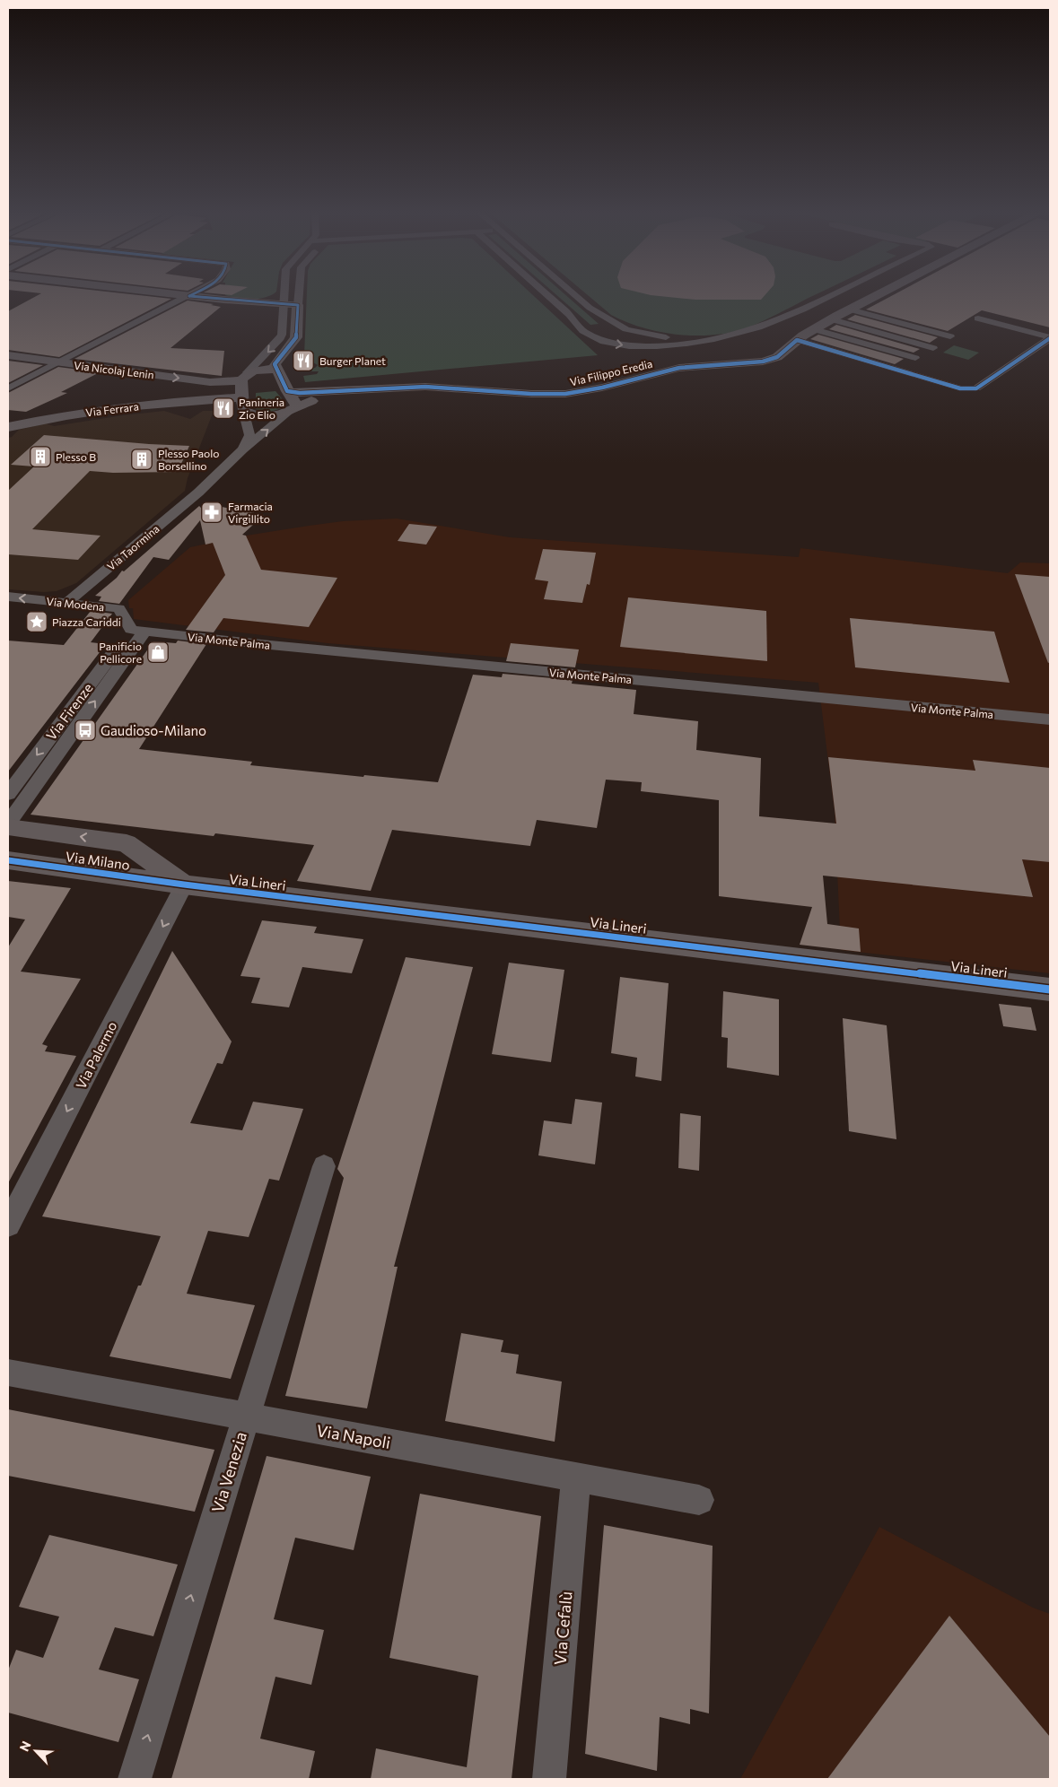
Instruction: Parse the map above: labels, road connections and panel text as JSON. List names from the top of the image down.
{
  "streets": {
    "main road": [
      "Via Nicolaj Lenin",
      "Via Filippo Eredia",
      "Via Ferrara",
      "Via Milano",
      "Via Lineri"
    ],
    "street": [
      "Via Taormina",
      "Via Modena",
      "Via Monte Palma",
      "Via Firenze",
      "Via Palermo",
      "Via Napoli",
      "Via Venezia",
      "Via Cefalù"
    ]
  },
  "crossings": [
    ["Via Nicolaj Lenin", "Via Ferrara"],
    ["Via Nicolaj Lenin", "Via Taormina"],
    ["Via Ferrara", "Via Taormina"],
    ["Via Taormina", "Via Modena"],
    ["Via Modena", "Via Monte Palma"],
    ["Via Modena", "Via Firenze"],
    ["Via Monte Palma", "Via Firenze"],
    ["Via Milano", "Via Lineri"],
    ["Via Milano", "Via Palermo"],
    ["Via Lineri", "Via Palermo"],
    ["Via Napoli", "Via Venezia"],
    ["Via Napoli", "Via Cefalù"]
  ],
  "one_way": [
    "Via Nicolaj Lenin",
    "Via Modena",
    "Via Palermo",
    "Via Venezia"
  ],
  "places": {
    "restaurant": ["Burger Planet", "Panineria Zio Elio"],
    "building": ["Plesso B", "Plesso Paolo Borsellino"],
    "pharmacy": ["Farmacia Virgillito"],
    "place": ["Piazza Cariddi"],
    "shop": ["Panificio Pellicore"],
    "bus stop": ["Gaudioso-Milano"]
  },
  "north": "top left"
}
